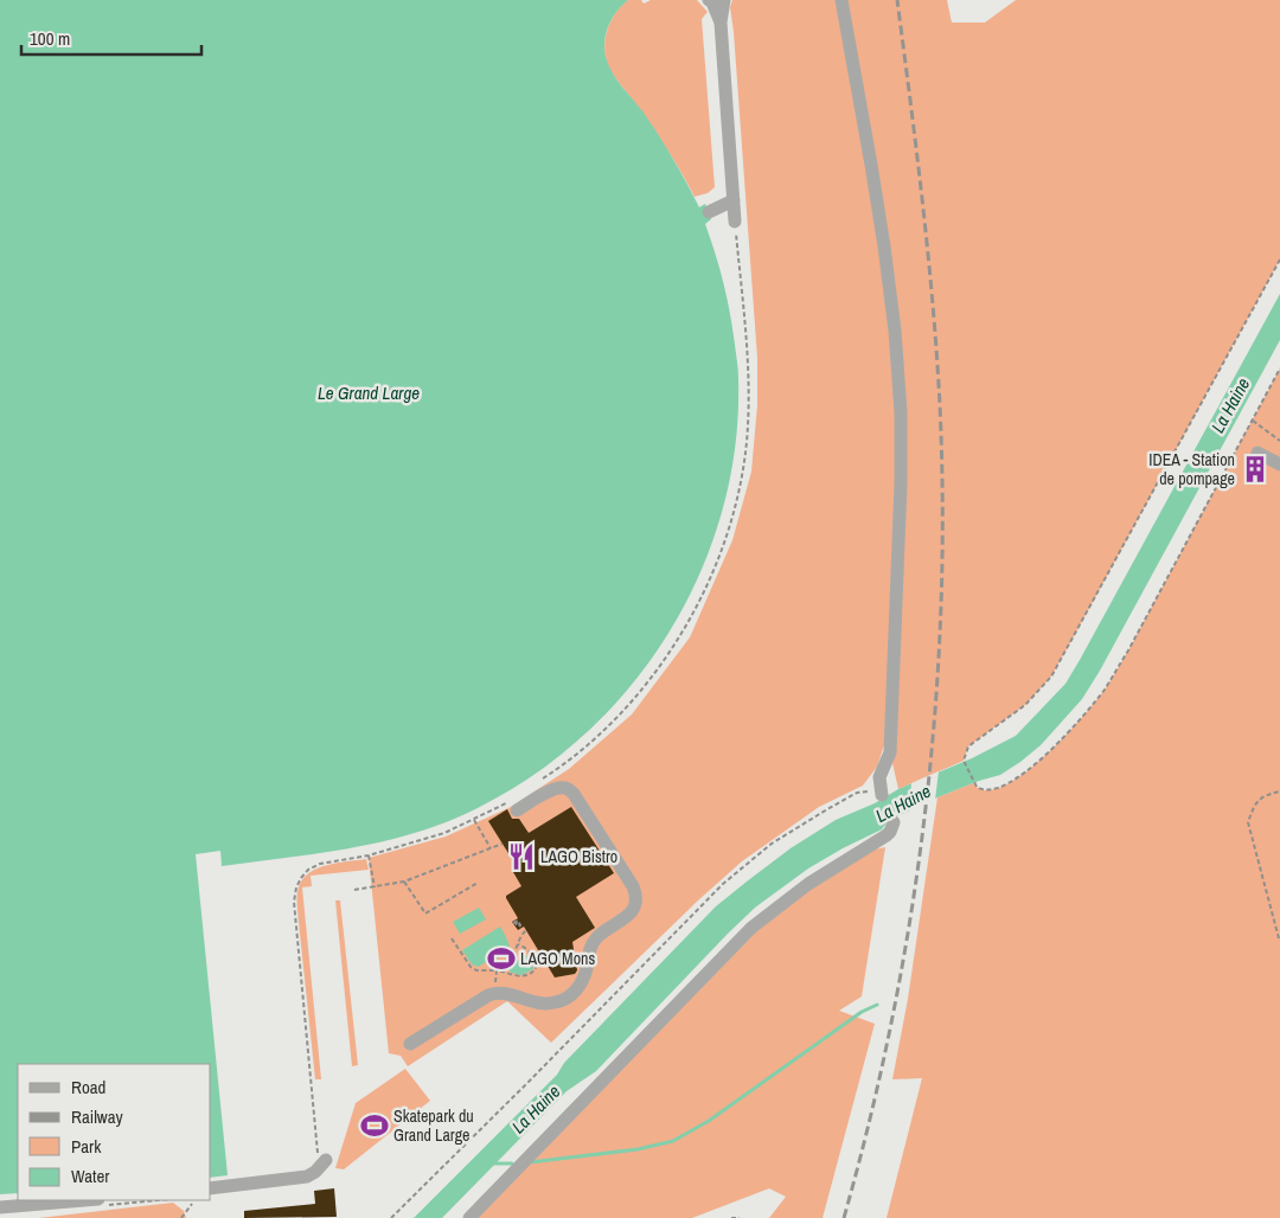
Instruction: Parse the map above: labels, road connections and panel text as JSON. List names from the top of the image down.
{
  "water": ["Le Grand Large", "La Haine"],
  "places": {
    "building": ["IDEA - Station de pompage"],
    "restaurant": ["LAGO Bistro"],
    "sports": ["LAGO Mons", "Skatepark du Grand Large"]
  },
  "legend": [
    "Road",
    "Railway",
    "Park",
    "Water"
  ],
  "scale_bar": "100 m"
}
